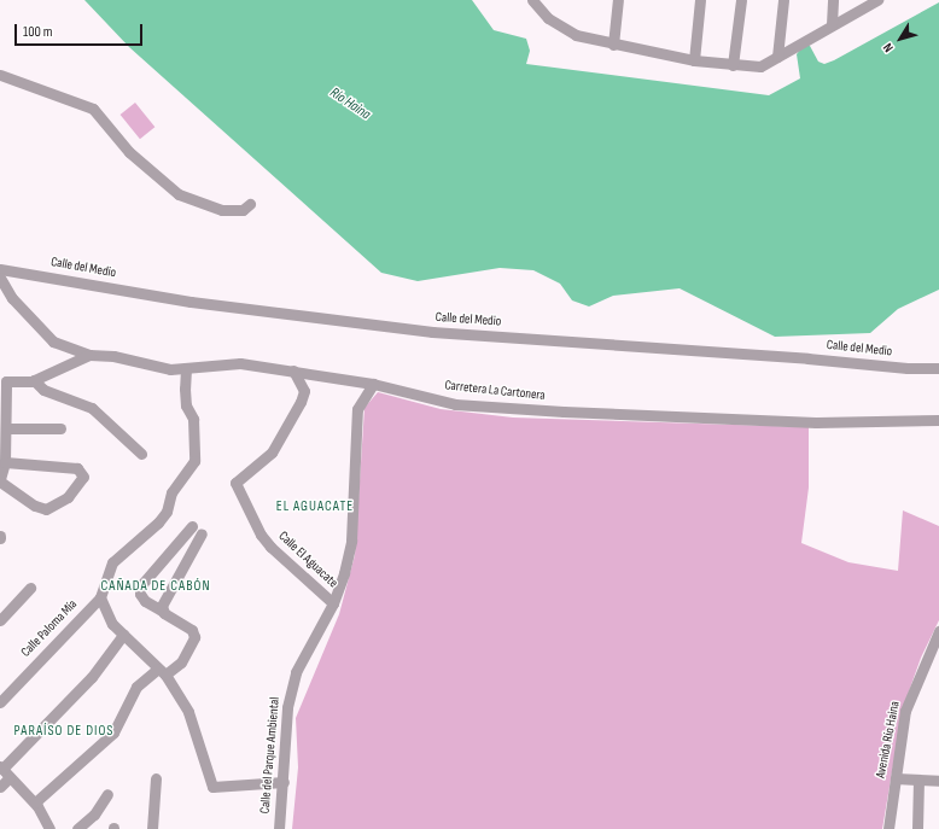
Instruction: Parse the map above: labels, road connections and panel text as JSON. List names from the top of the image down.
{
  "streets": {
    "street": [
      "Calle del Medio",
      "Carretera La Cartonera",
      "Calle El Aguacate",
      "Calle Paloma Mía",
      "Avenida Río Haina",
      "Calle del Parque Ambiental"
    ]
  },
  "crossings": [
    ["Carretera La Cartonera", "Calle El Aguacate"],
    ["Carretera La Cartonera", "Calle del Parque Ambiental"],
    ["Calle El Aguacate", "Calle del Parque Ambiental"]
  ],
  "districts": ["EL AGUACATE", "CAÑADA DE CABÓN", "PARAÍSO DE DIOS"],
  "water": ["Río Haina"],
  "scale_bar": "100 m",
  "north": "bottom left"
}
